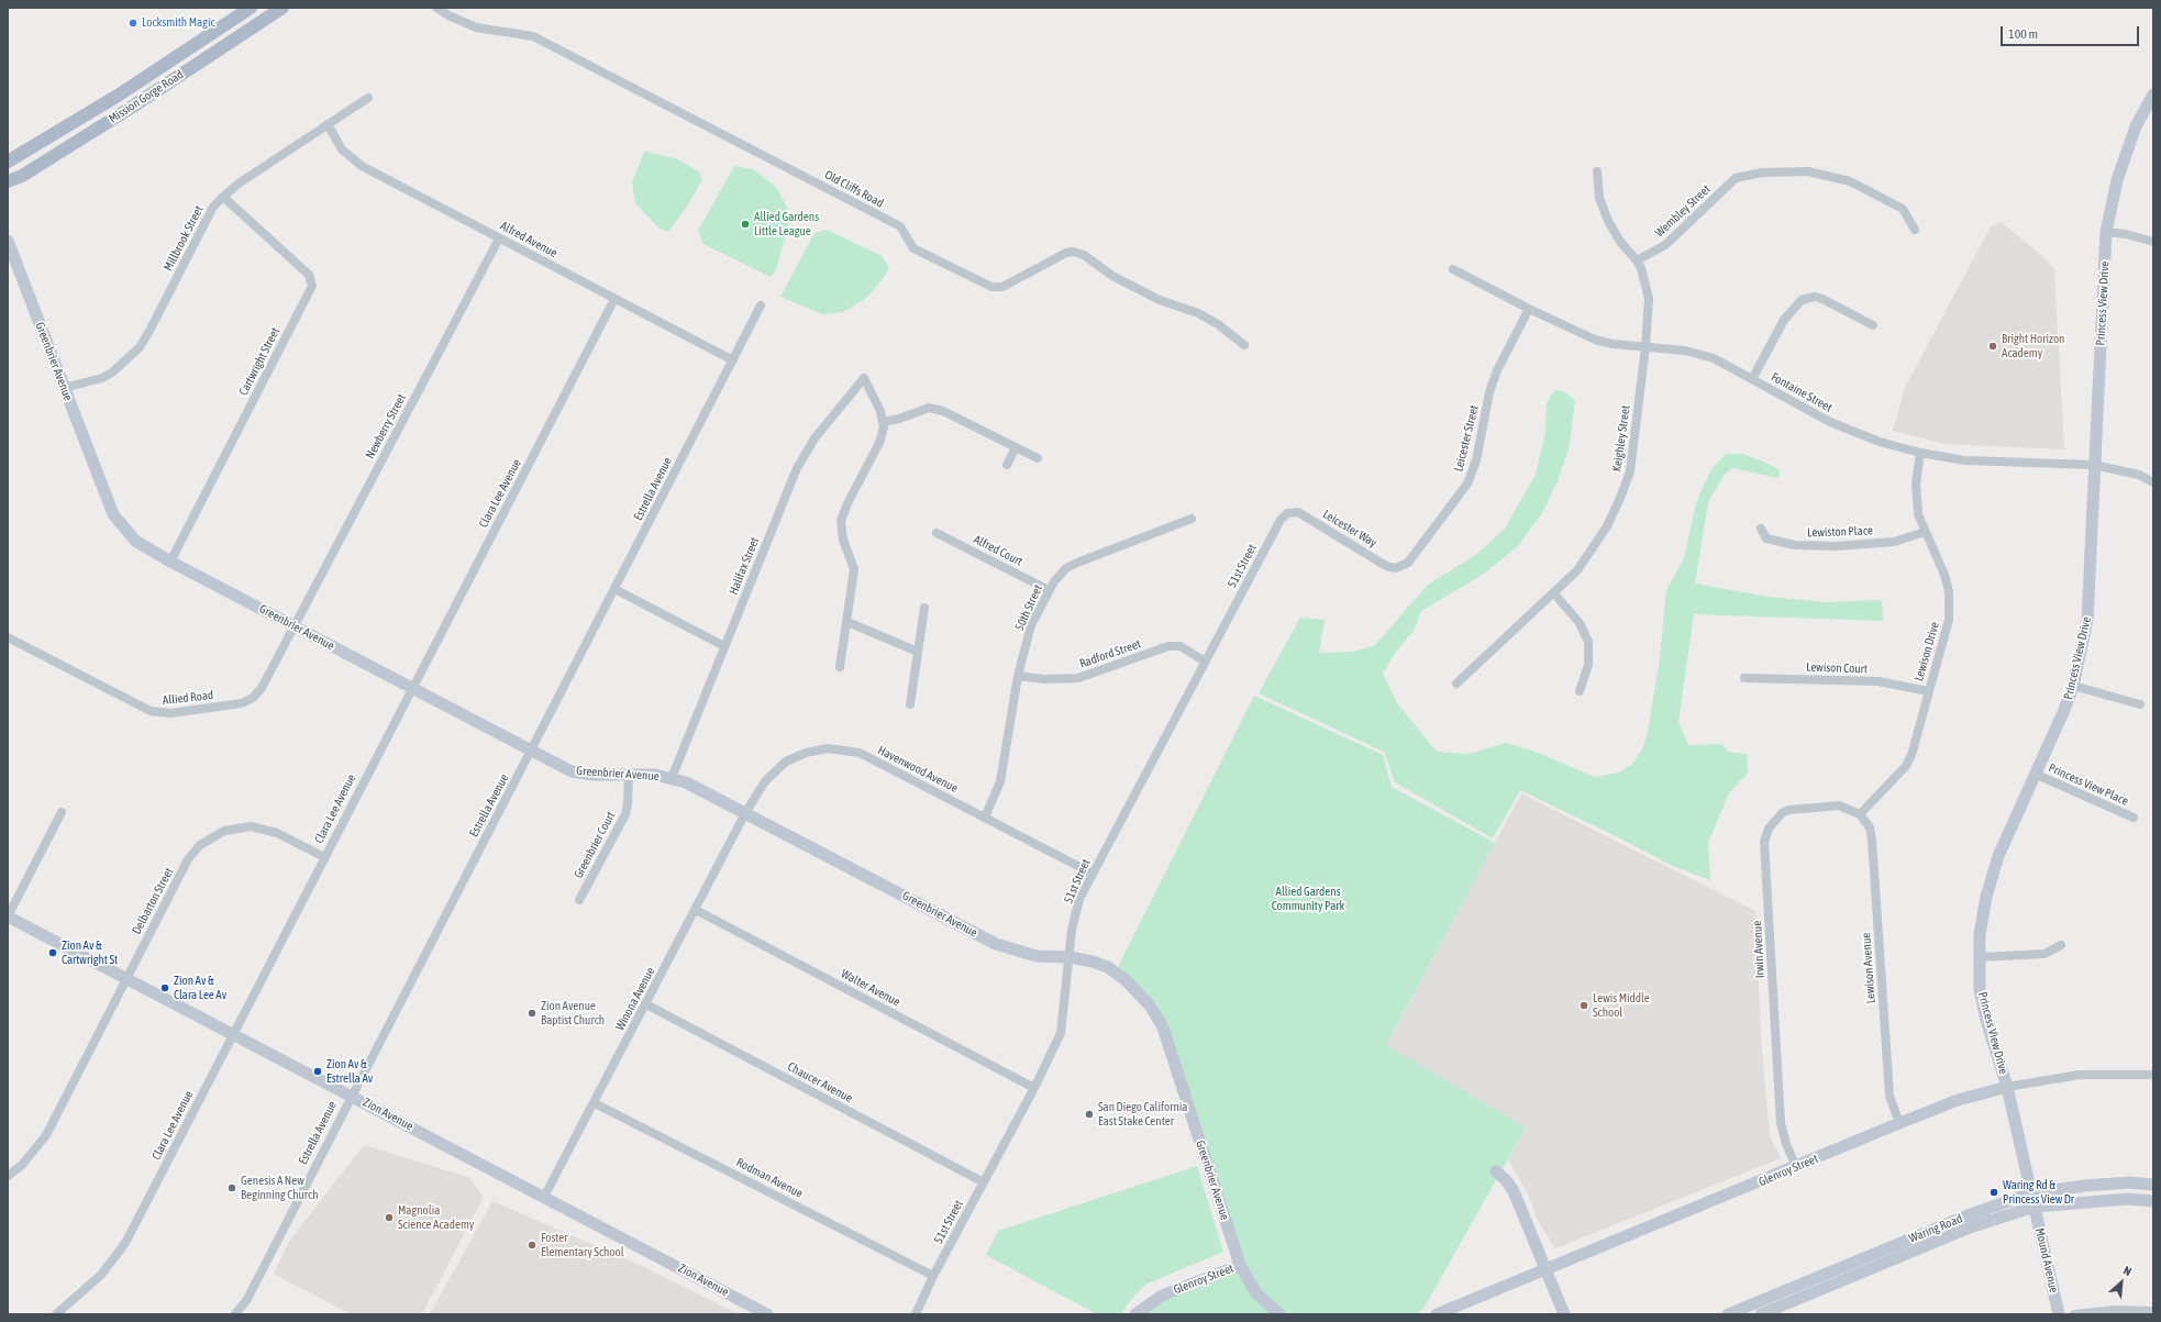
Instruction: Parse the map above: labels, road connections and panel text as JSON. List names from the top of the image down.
{
  "streets": {
    "main road": [
      "Mission Gorge Road",
      "Princess View Drive",
      "Greenbrier Avenue",
      "Zion Avenue",
      "Glenroy Street",
      "Waring Road",
      "Mound Avenue"
    ],
    "street": [
      "Old Cliffs Road",
      "Wembley Street",
      "Millbrook Street",
      "Alfred Avenue",
      "Cartwright Street",
      "Fontaine Street",
      "Newberry Street",
      "Leicester Street",
      "Keighley Street",
      "Estrella Avenue",
      "Clara Lee Avenue",
      "Leicester Way",
      "Lewiston Place",
      "Alfred Court",
      "Halifax Street",
      "51st Street",
      "50th Street",
      "Lewison Drive",
      "Radford Street",
      "Lewison Court",
      "Allied Road",
      "Havenwood Avenue",
      "Princess View Place",
      "Greenbrier Court",
      "Delbarton Street",
      "Irwin Avenue",
      "Lewison Avenue",
      "Walter Avenue",
      "Winona Avenue",
      "Chaucer Avenue",
      "Rodman Avenue"
    ]
  },
  "crossings": [
    ["Wembley Street", "Keighley Street"],
    ["Millbrook Street", "Alfred Avenue"],
    ["Millbrook Street", "Greenbrier Avenue"],
    ["Millbrook Street", "Cartwright Street"],
    ["Alfred Avenue", "Newberry Street"],
    ["Alfred Avenue", "Estrella Avenue"],
    ["Alfred Avenue", "Clara Lee Avenue"],
    ["Princess View Drive", "Fontaine Street"],
    ["Princess View Drive", "Princess View Place"],
    ["Princess View Drive", "Glenroy Street"],
    ["Princess View Drive", "Waring Road"],
    ["Princess View Drive", "Mound Avenue"],
    ["Greenbrier Avenue", "Cartwright Street"],
    ["Greenbrier Avenue", "Newberry Street"],
    ["Greenbrier Avenue", "Estrella Avenue"],
    ["Greenbrier Avenue", "Clara Lee Avenue"],
    ["Greenbrier Avenue", "Halifax Street"],
    ["Greenbrier Avenue", "51st Street"],
    ["Greenbrier Avenue", "Allied Road"],
    ["Greenbrier Avenue", "Havenwood Avenue"],
    ["Greenbrier Avenue", "Greenbrier Court"],
    ["Greenbrier Avenue", "Winona Avenue"],
    ["Greenbrier Avenue", "Glenroy Street"],
    ["Fontaine Street", "Leicester Street"],
    ["Fontaine Street", "Keighley Street"],
    ["Fontaine Street", "Lewison Drive"],
    ["Newberry Street", "Allied Road"],
    ["Leicester Street", "Leicester Way"],
    ["Estrella Avenue", "Zion Avenue"],
    ["Clara Lee Avenue", "Delbarton Street"],
    ["Clara Lee Avenue", "Zion Avenue"],
    ["Leicester Way", "51st Street"],
    ["Lewiston Place", "Lewison Drive"],
    ["Alfred Court", "50th Street"],
    ["51st Street", "Radford Street"],
    ["51st Street", "Havenwood Avenue"],
    ["51st Street", "Walter Avenue"],
    ["51st Street", "Chaucer Avenue"],
    ["51st Street", "Rodman Avenue"],
    ["50th Street", "Radford Street"],
    ["50th Street", "Havenwood Avenue"],
    ["Lewison Drive", "Lewison Court"],
    ["Lewison Drive", "Irwin Avenue"],
    ["Lewison Drive", "Lewison Avenue"],
    ["Havenwood Avenue", "Winona Avenue"],
    ["Delbarton Street", "Zion Avenue"],
    ["Irwin Avenue", "Lewison Avenue"],
    ["Irwin Avenue", "Glenroy Street"],
    ["Lewison Avenue", "Glenroy Street"],
    ["Walter Avenue", "Winona Avenue"],
    ["Winona Avenue", "Chaucer Avenue"],
    ["Winona Avenue", "Zion Avenue"],
    ["Winona Avenue", "Rodman Avenue"],
    ["Waring Road", "Mound Avenue"]
  ],
  "parks": ["Allied Gardens Community Park"],
  "places": [
    "Locksmith Magic",
    "Allied Gardens Little League",
    "Bright Horizon Academy",
    "Zion Av & Cartwright St",
    "Zion Av & Clara Lee Av",
    "Lewis Middle School",
    "Zion Avenue Baptist Church",
    "Zion Av & Estrella Av",
    "San Diego California East Stake Center",
    "Genesis A New Beginning Church",
    "Waring Rd & Princess View Dr",
    "Magnolia Science Academy",
    "Foster Elementary School"
  ],
  "scale_bar": "100 m",
  "north": "top right"
}
